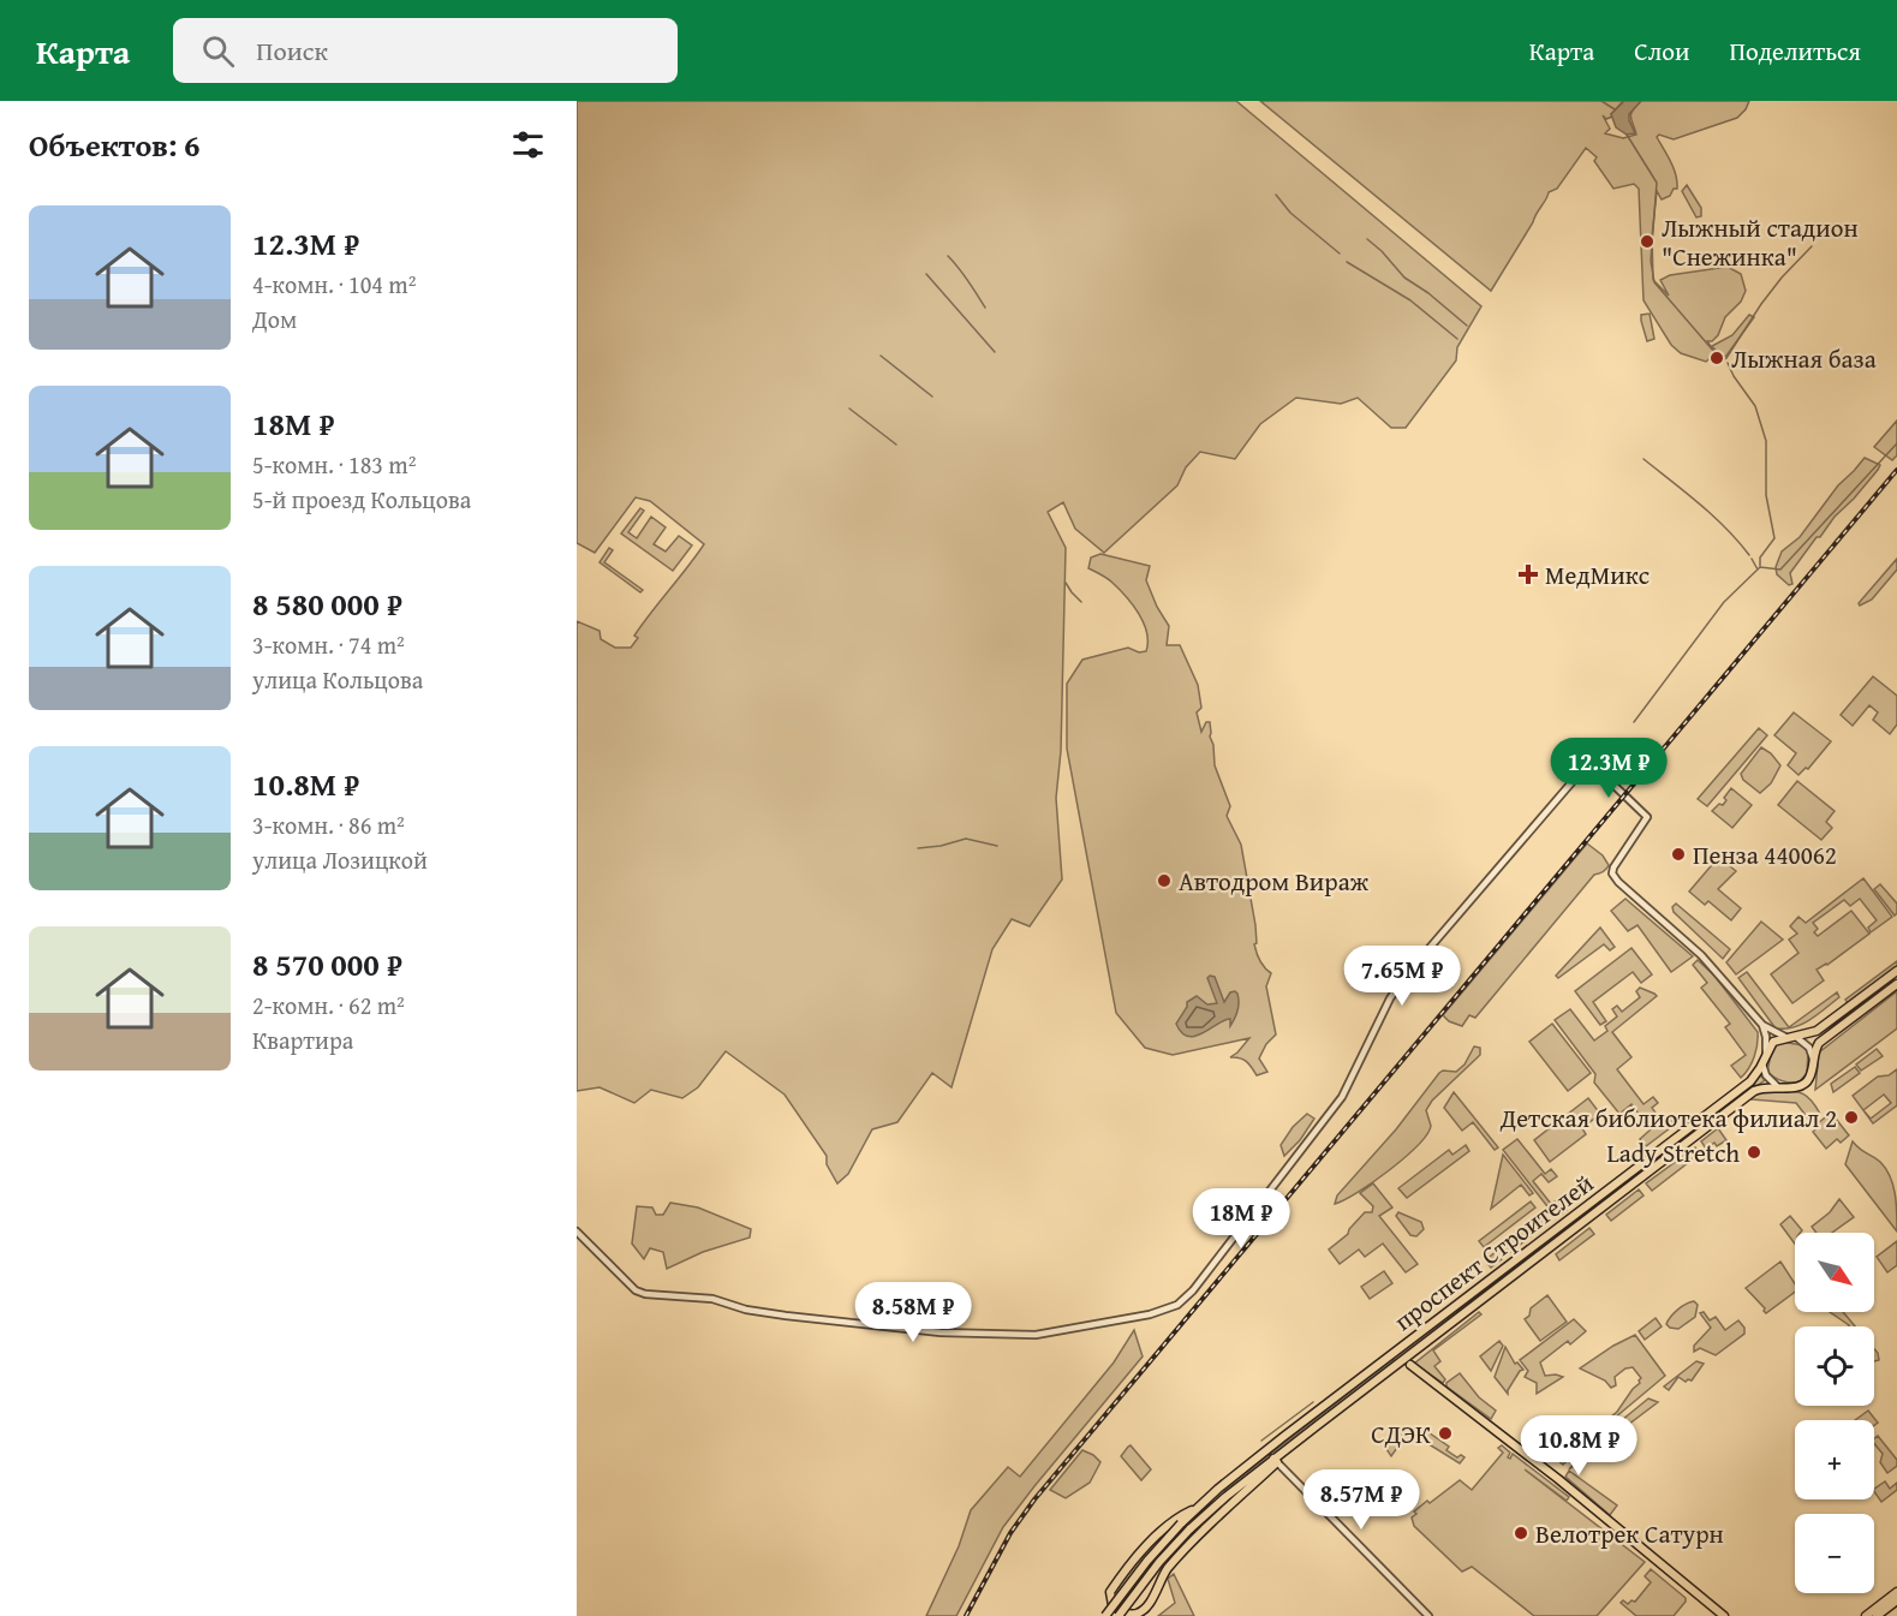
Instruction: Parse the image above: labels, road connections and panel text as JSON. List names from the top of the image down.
{
  "streets": {
    "main road": ["проспект Строителей"]
  },
  "places": {
    "other": [
      "Лыжный стадион \"Снежинка\"",
      "Лыжная база",
      "Пенза 440062",
      "Автодром Вираж",
      "Детская библиотека филиал 2",
      "Lady Stretch",
      "СДЭК",
      "Велотрек Сатурн"
    ],
    "health": ["МедМикс"]
  },
  "north": "bottom right",
  "page": {
    "header": "Карта",
    "search": "Поиск",
    "nav": ["Карта", "Слои", "Поделиться"],
    "heading": "Объектов: 6",
    "list": [
      {
        "name": "12.3M ₽",
        "note": "4-комн. · 104 m² · Дом"
      },
      {
        "name": "18M ₽",
        "note": "5-комн. · 183 m² · 5-й проезд Кольцова"
      },
      {
        "name": "8 580 000 ₽",
        "note": "3-комн. · 74 m² · улица Кольцова"
      },
      {
        "name": "10.8M ₽",
        "note": "3-комн. · 86 m² · улица Лозицкой"
      },
      {
        "name": "8 570 000 ₽",
        "note": "2-комн. · 62 m² · Квартира"
      }
    ],
    "price": [
      "12.3M ₽",
      "7.65M ₽",
      "18M ₽",
      "8.58M ₽",
      "10.8M ₽",
      "8.57M ₽"
    ],
    "map_buttons": ["+", "−"]
  }
}
